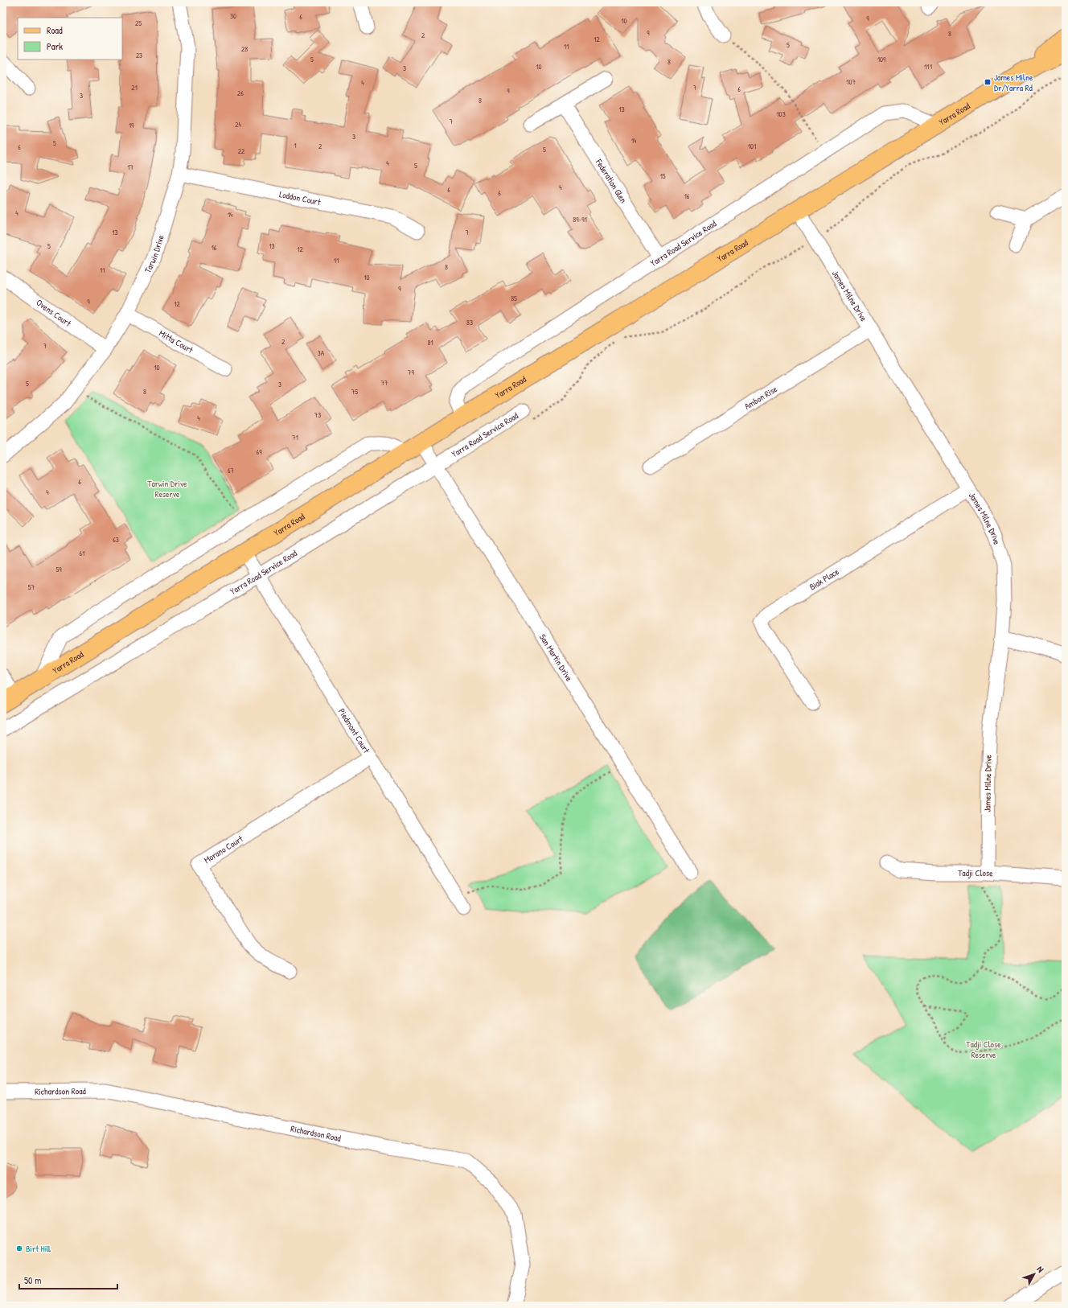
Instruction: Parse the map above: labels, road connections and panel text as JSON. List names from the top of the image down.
{
  "streets": {
    "main road": ["Yarra Road"],
    "street": [
      "Federation Glen",
      "Loddon Court",
      "Yarra Road Service Road",
      "Tarwin Drive",
      "James Milne Drive",
      "Ovens Court",
      "Mitta Court",
      "Ambon Rise",
      "Biak Place",
      "San Martin Drive",
      "Piedmont Court",
      "Morano Court",
      "Tadji Close",
      "Richardson Road"
    ]
  },
  "crossings": [
    ["Yarra Road", "Yarra Road Service Road"],
    ["Yarra Road", "James Milne Drive"],
    ["Yarra Road", "San Martin Drive"],
    ["Yarra Road", "Piedmont Court"],
    ["Federation Glen", "Yarra Road Service Road"],
    ["Loddon Court", "Tarwin Drive"],
    ["Yarra Road Service Road", "San Martin Drive"],
    ["Yarra Road Service Road", "Piedmont Court"],
    ["Tarwin Drive", "Ovens Court"],
    ["Tarwin Drive", "Mitta Court"],
    ["James Milne Drive", "Ambon Rise"],
    ["James Milne Drive", "Biak Place"],
    ["James Milne Drive", "Tadji Close"],
    ["Piedmont Court", "Morano Court"]
  ],
  "parks": ["Tarwin Drive Reserve", "Tadji Close Reserve"],
  "places": {
    "transit": ["James Milne Dr/Yarra Rd"],
    "other": ["Birt Hill"]
  },
  "house_numbers": [
    "30",
    "6",
    "9",
    "10",
    "25",
    "9",
    "8",
    "2",
    "12",
    "5",
    "11",
    "28",
    "23",
    "5",
    "109",
    "8",
    "10",
    "111",
    "3",
    "107",
    "4",
    "21",
    "7",
    "6",
    "9",
    "26",
    "3",
    "8",
    "13",
    "103",
    "7",
    "24",
    "19",
    "3",
    "14",
    "5",
    "1",
    "2",
    "101",
    "6",
    "5",
    "22",
    "4",
    "5",
    "17",
    "15",
    "4",
    "6",
    "6",
    "16",
    "4",
    "14",
    "89-91",
    "13",
    "7",
    "5",
    "13",
    "16",
    "12",
    "11",
    "8",
    "11",
    "10",
    "9",
    "85",
    "9",
    "12",
    "83",
    "2",
    "81",
    "7",
    "3A",
    "10",
    "79",
    "77",
    "5",
    "3",
    "8",
    "75",
    "73",
    "4",
    "71",
    "69",
    "67",
    "6",
    "4",
    "63",
    "61",
    "59",
    "57"
  ],
  "legend": ["Road", "Park"],
  "scale_bar": "50 m",
  "north": "top right"
}
